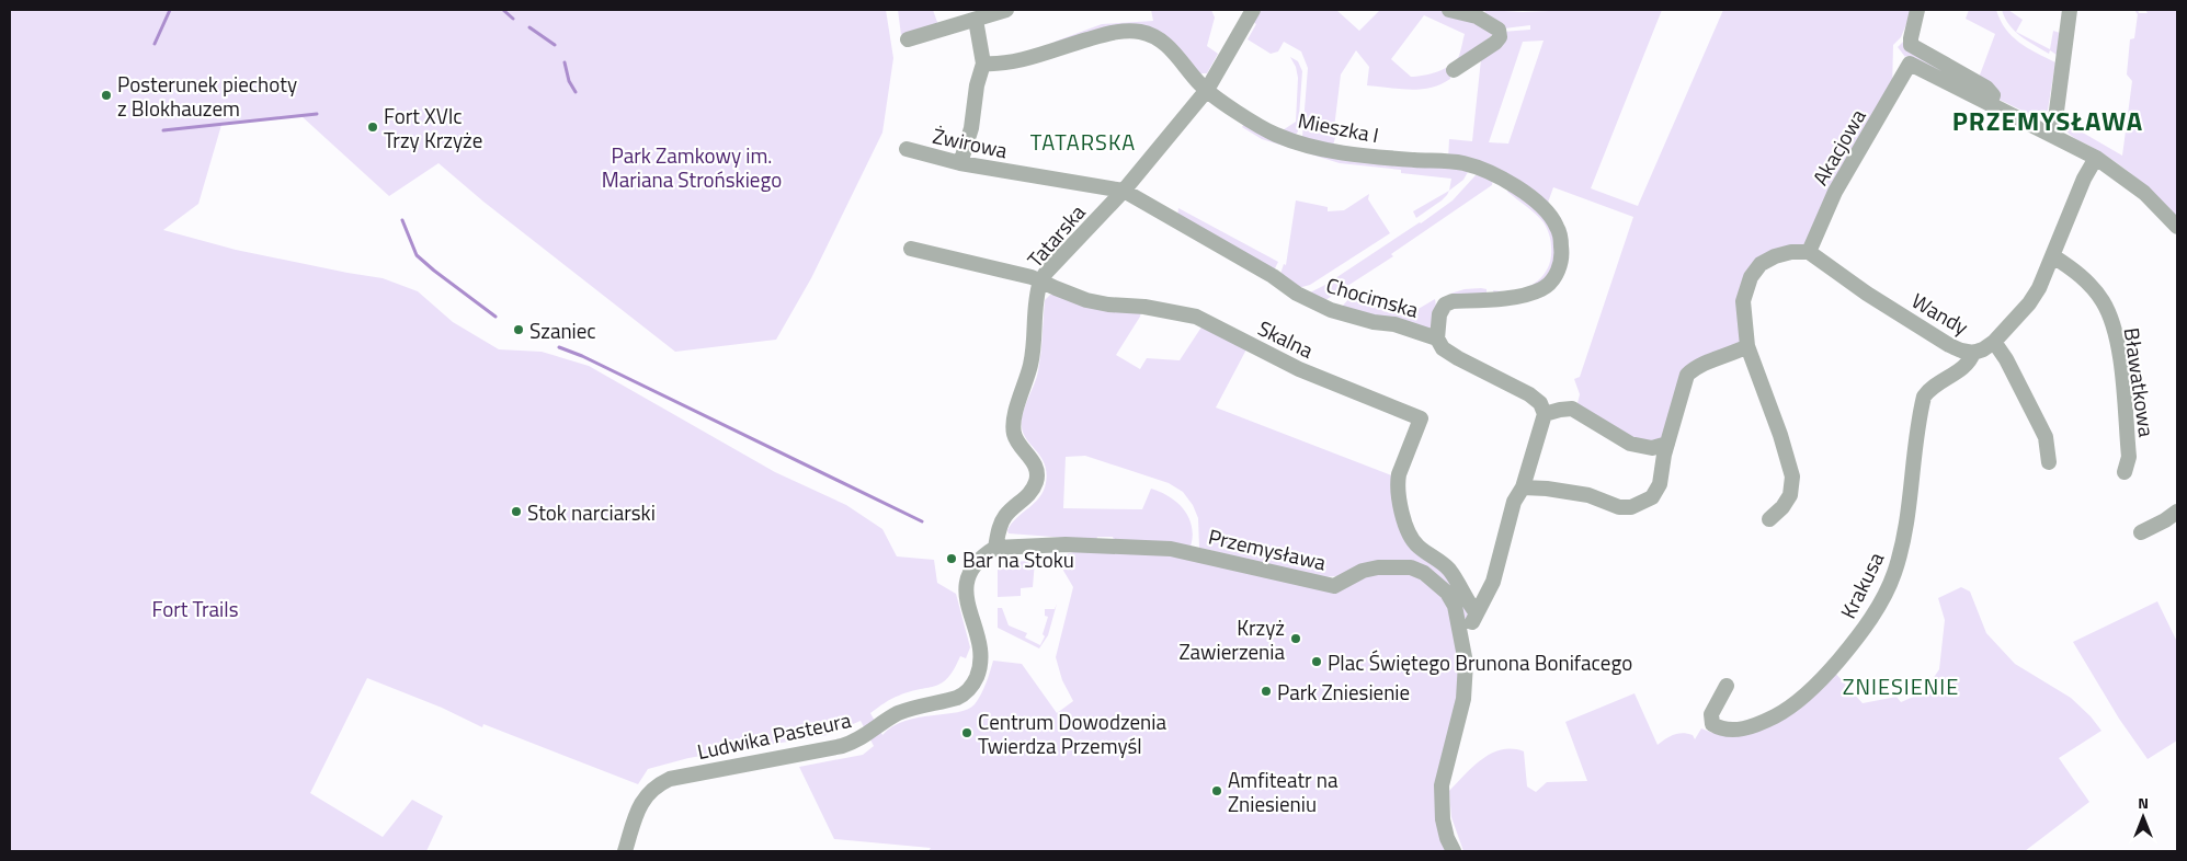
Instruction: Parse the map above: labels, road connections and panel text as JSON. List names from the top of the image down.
{
  "streets": {
    "street": [
      "Mieszka I",
      "Żwirowa",
      "Akacjowa",
      "Tatarska",
      "Chocimska",
      "Wandy",
      "Skalna",
      "Bławatkowa",
      "Przemysława",
      "Krakusa",
      "Ludwika Pasteura"
    ]
  },
  "crossings": [
    ["Mieszka I", "Tatarska"],
    ["Mieszka I", "Chocimska"],
    ["Żwirowa", "Tatarska"],
    ["Żwirowa", "Chocimska"],
    ["Akacjowa", "Wandy"],
    ["Tatarska", "Chocimska"],
    ["Tatarska", "Skalna"],
    ["Tatarska", "Przemysława"],
    ["Tatarska", "Ludwika Pasteura"],
    ["Wandy", "Bławatkowa"],
    ["Wandy", "Krakusa"],
    ["Przemysława", "Ludwika Pasteura"]
  ],
  "districts": ["PRZEMYSŁAWA", "TATARSKA", "ZNIESIENIE"],
  "parks": ["Park Zamkowy im. Mariana Strońskiego", "Fort Trails"],
  "places": [
    "Posterunek piechoty z Blokhauzem",
    "Fort XVIc Trzy Krzyże",
    "Szaniec",
    "Stok narciarski",
    "Bar na Stoku",
    "Krzyż Zawierzenia",
    "Plac Świętego Brunona Bonifacego",
    "Park Zniesienie",
    "Centrum Dowodzenia Twierdza Przemyśl",
    "Amfiteatr na Zniesieniu"
  ],
  "north": "top"
}
